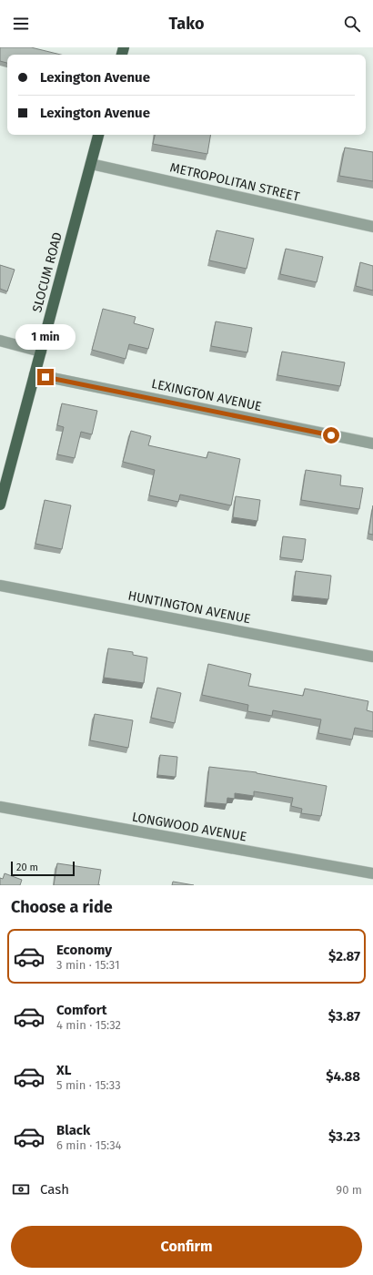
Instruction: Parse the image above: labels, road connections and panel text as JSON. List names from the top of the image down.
{
  "streets": {
    "main road": ["SLOCUM ROAD"],
    "street": [
      "METROPOLITAN STREET",
      "LEXINGTON AVENUE",
      "HUNTINGTON AVENUE",
      "LONGWOOD AVENUE"
    ]
  },
  "crossings": [
    ["METROPOLITAN STREET", "SLOCUM ROAD"],
    ["SLOCUM ROAD", "LEXINGTON AVENUE"]
  ],
  "scale_bar": "20 m",
  "page": {
    "header": "Tako",
    "banner": ["Lexington Avenue", "Lexington Avenue"],
    "bubble": "1 min",
    "scale": "20 m",
    "heading": "Choose a ride",
    "list": [
      {
        "name": "Economy",
        "note": "3 min · 15:31",
        "value": "$2.87"
      },
      {
        "name": "Comfort",
        "note": "4 min · 15:32",
        "value": "$3.87"
      },
      {
        "name": "XL",
        "note": "5 min · 15:33",
        "value": "$4.88"
      },
      {
        "name": "Black",
        "note": "6 min · 15:34",
        "value": "$3.23"
      }
    ],
    "pay": ["Cash", "90 m"],
    "buttons": "Confirm"
  }
}
